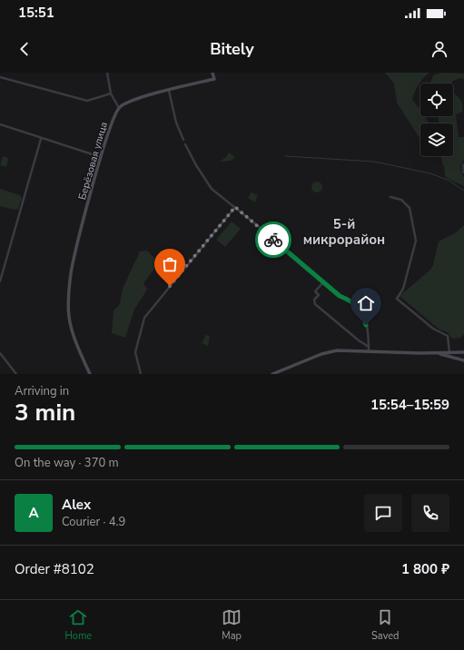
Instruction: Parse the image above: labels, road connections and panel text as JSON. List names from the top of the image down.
{
  "streets": {
    "street": ["Берёзовая улица"]
  },
  "districts": ["5-й микрорайон"],
  "page": {
    "status": "15:51",
    "header": "Bitely",
    "heading": ["3 min", "Arriving in", "15:54–15:59"],
    "panel": [
      "Alex",
      "Courier · 4.9",
      "Order #8102",
      "1 800 ₽"
    ],
    "bar": "On the way · 370 m",
    "round": "A",
    "tabs": ["Home", "Map", "Saved"]
  }
}
